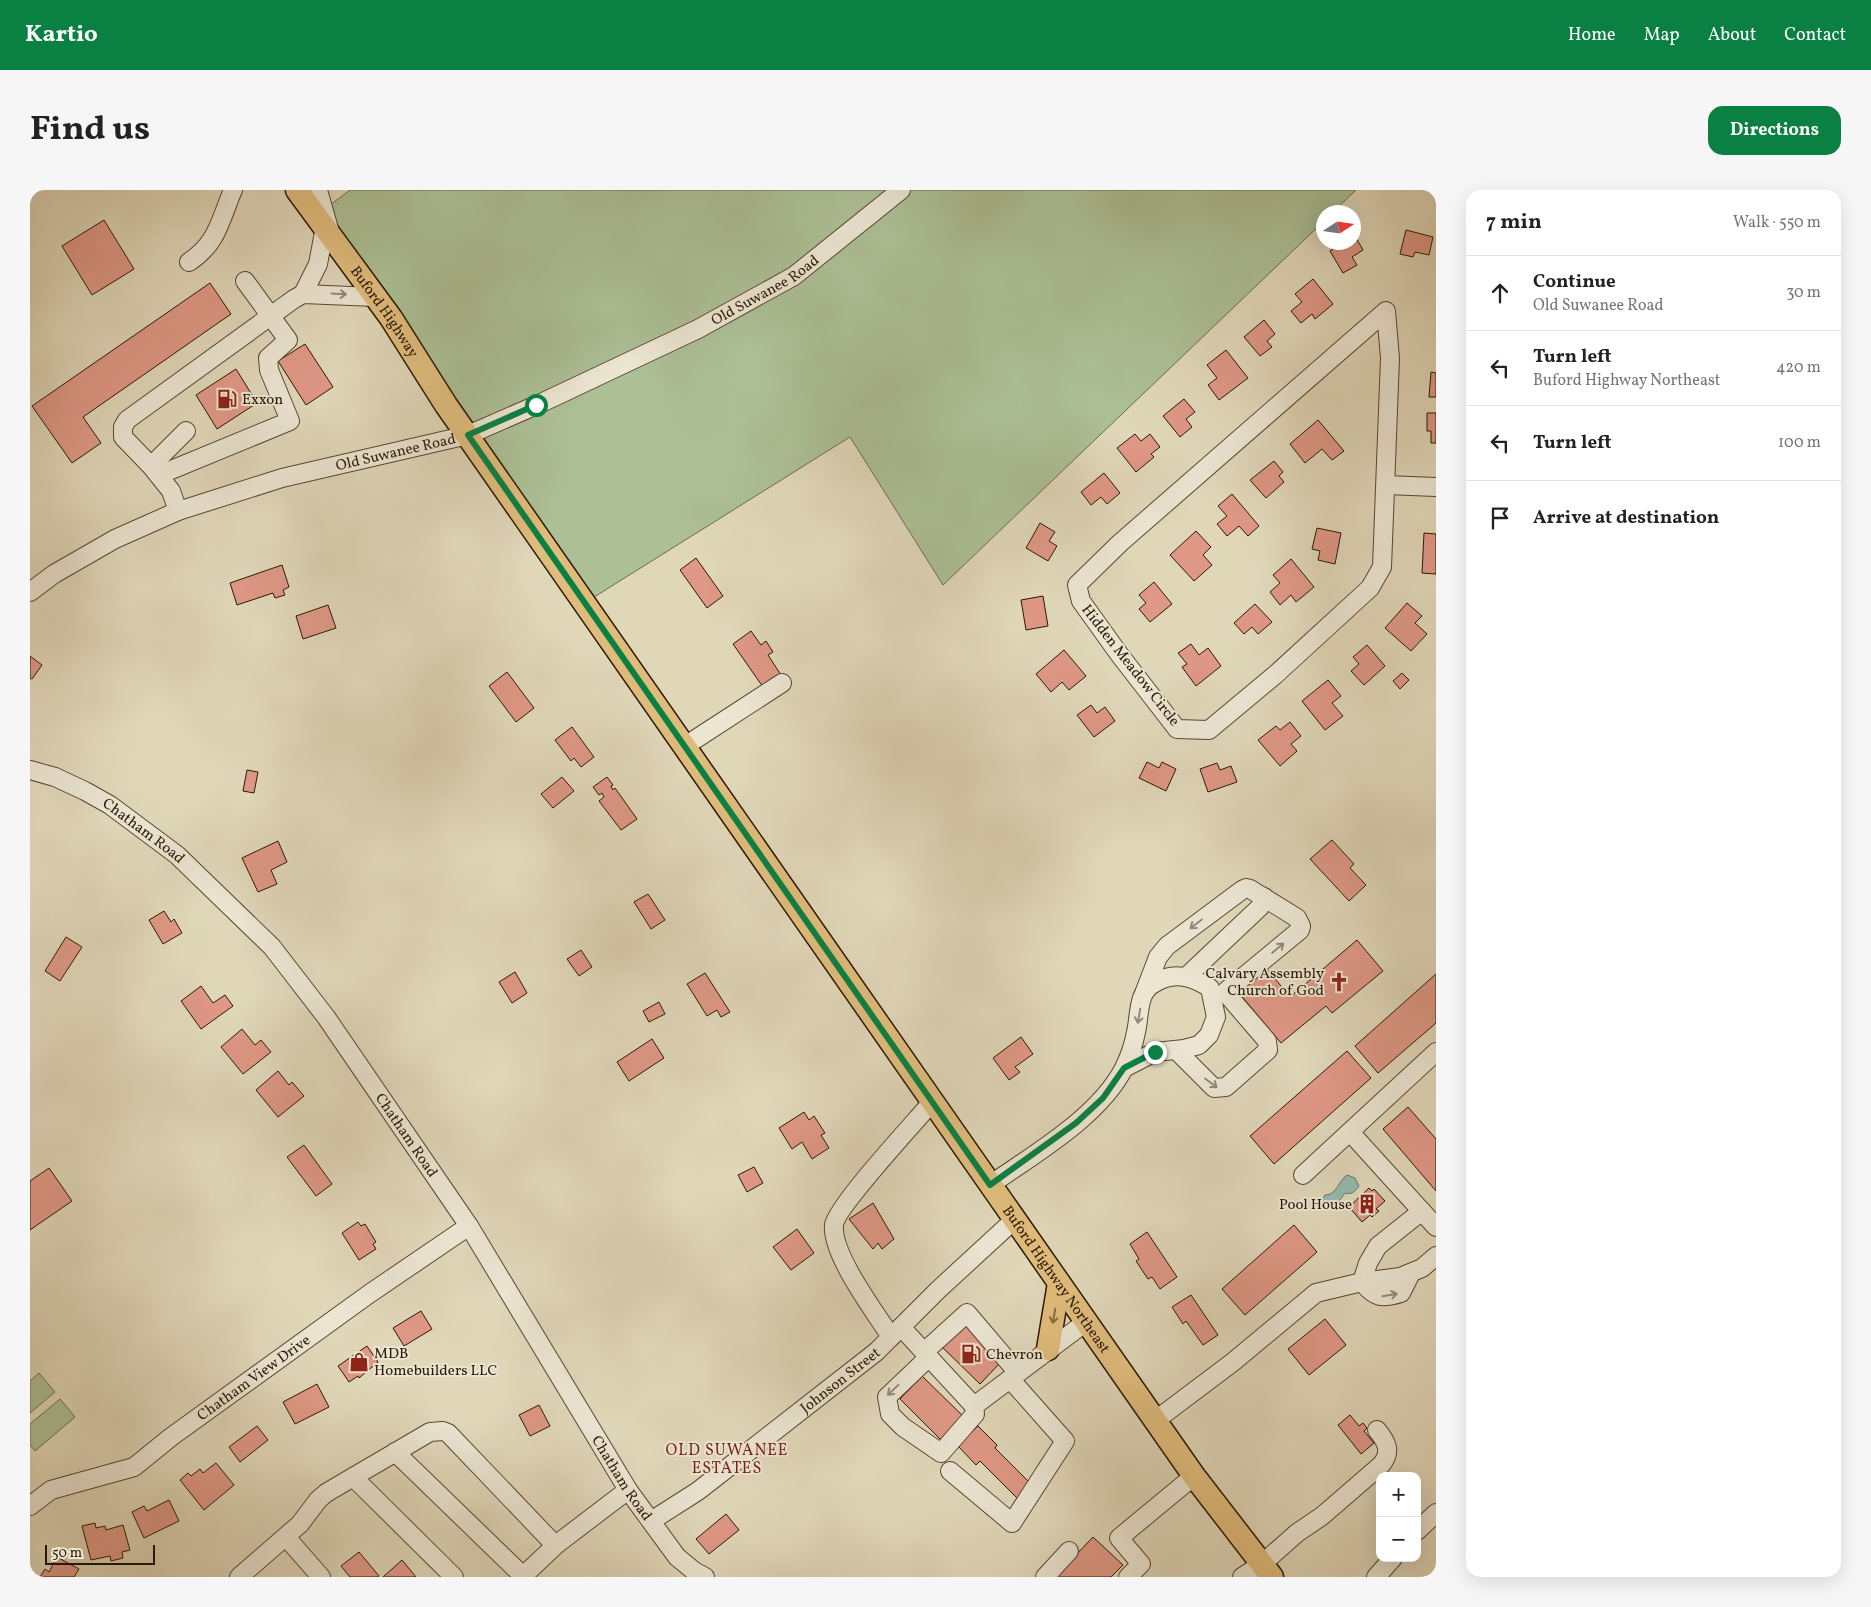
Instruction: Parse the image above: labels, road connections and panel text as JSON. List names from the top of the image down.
{
  "streets": {
    "main road": ["Buford Highway", "Buford Highway Northeast"],
    "street": [
      "Old Suwanee Road",
      "Hidden Meadow Circle",
      "Chatham Road",
      "Chatham View Drive",
      "Johnson Street"
    ]
  },
  "crossings": [
    ["Old Suwanee Road", "Buford Highway"],
    ["Old Suwanee Road", "Buford Highway Northeast"],
    ["Buford Highway", "Buford Highway Northeast"],
    ["Chatham Road", "Chatham View Drive"],
    ["Chatham Road", "Johnson Street"],
    ["Buford Highway Northeast", "Johnson Street"]
  ],
  "districts": ["OLD SUWANEE ESTATES"],
  "places": {
    "fuel station": ["Exxon", "Chevron"],
    "church": ["Calvary Assembly Church of God"],
    "building": ["Pool House"],
    "shop": ["MDB Homebuilders LLC"]
  },
  "scale_bar": "50 m",
  "north": "right",
  "page": {
    "header": "Kartio",
    "nav": [
      "Home",
      "Map",
      "About",
      "Contact"
    ],
    "title": "Find us",
    "buttons": "Directions",
    "heading": ["7 min", "Walk · 550 m"],
    "list": [
      ["Continue", "Old Suwanee Road", "30 m"],
      ["Turn left", "Buford Highway Northeast", "420 m"],
      ["Turn left", "100 m"],
      "Arrive at destination"
    ],
    "map_buttons": ["+", "−"],
    "scale": "50 m"
  }
}
